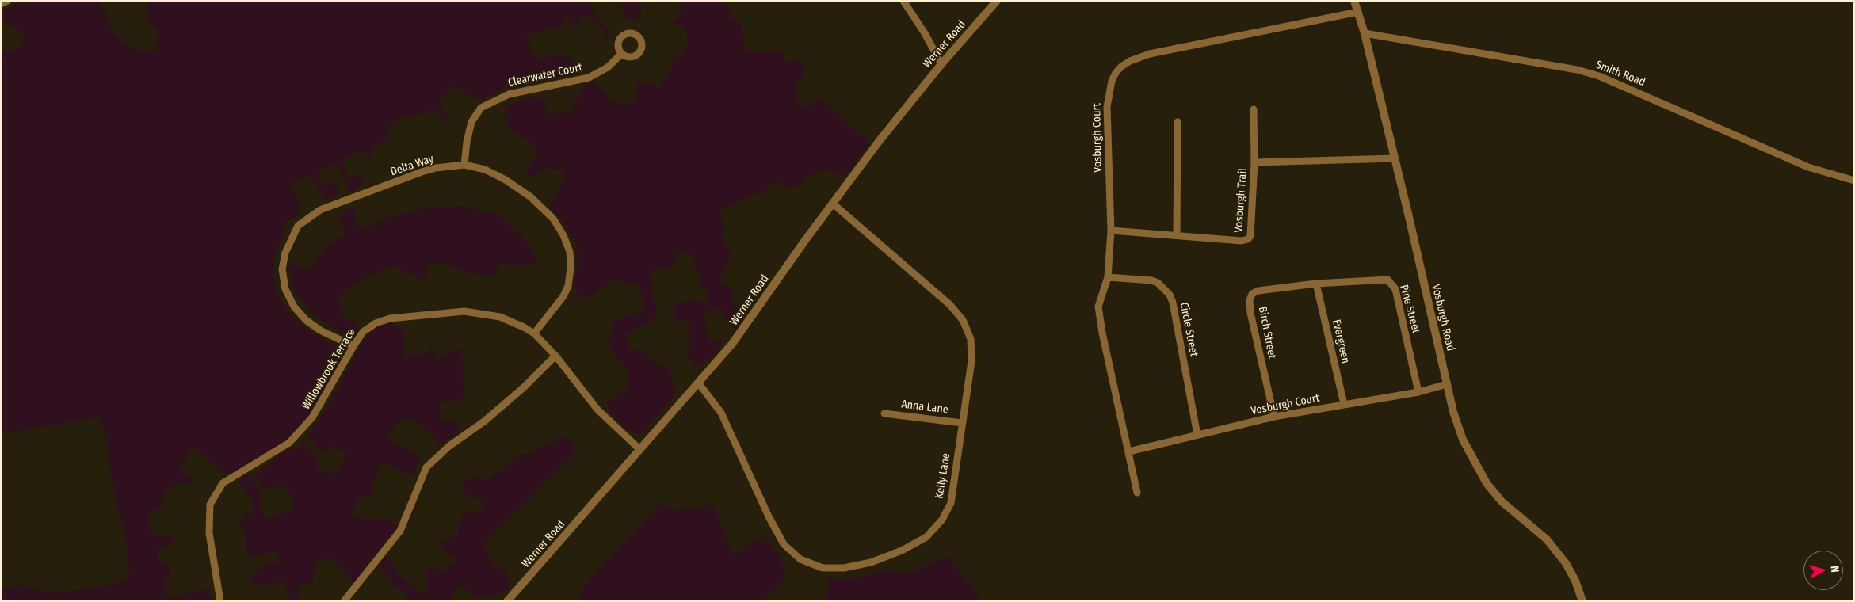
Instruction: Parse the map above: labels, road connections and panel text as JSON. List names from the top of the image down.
{
  "streets": {
    "street": [
      "Werner Road",
      "Smith Road",
      "Clearwater Court",
      "Vosburgh Court",
      "Delta Way",
      "Vosburgh Trail",
      "Pine Street",
      "Vosburgh Road",
      "Circle Street",
      "Birch Street",
      "Evergreen",
      "Willowbrook Terrace",
      "Anna Lane",
      "Kelly Lane"
    ]
  },
  "crossings": [
    ["Werner Road", "Willowbrook Terrace"],
    ["Werner Road", "Kelly Lane"],
    ["Smith Road", "Vosburgh Road"],
    ["Clearwater Court", "Delta Way"],
    ["Vosburgh Court", "Vosburgh Trail"],
    ["Vosburgh Court", "Pine Street"],
    ["Vosburgh Court", "Vosburgh Road"],
    ["Vosburgh Court", "Circle Street"],
    ["Vosburgh Court", "Birch Street"],
    ["Vosburgh Court", "Evergreen"],
    ["Delta Way", "Willowbrook Terrace"],
    ["Vosburgh Trail", "Vosburgh Road"],
    ["Pine Street", "Birch Street"],
    ["Pine Street", "Evergreen"],
    ["Birch Street", "Evergreen"],
    ["Anna Lane", "Kelly Lane"]
  ],
  "north": "right"
}
